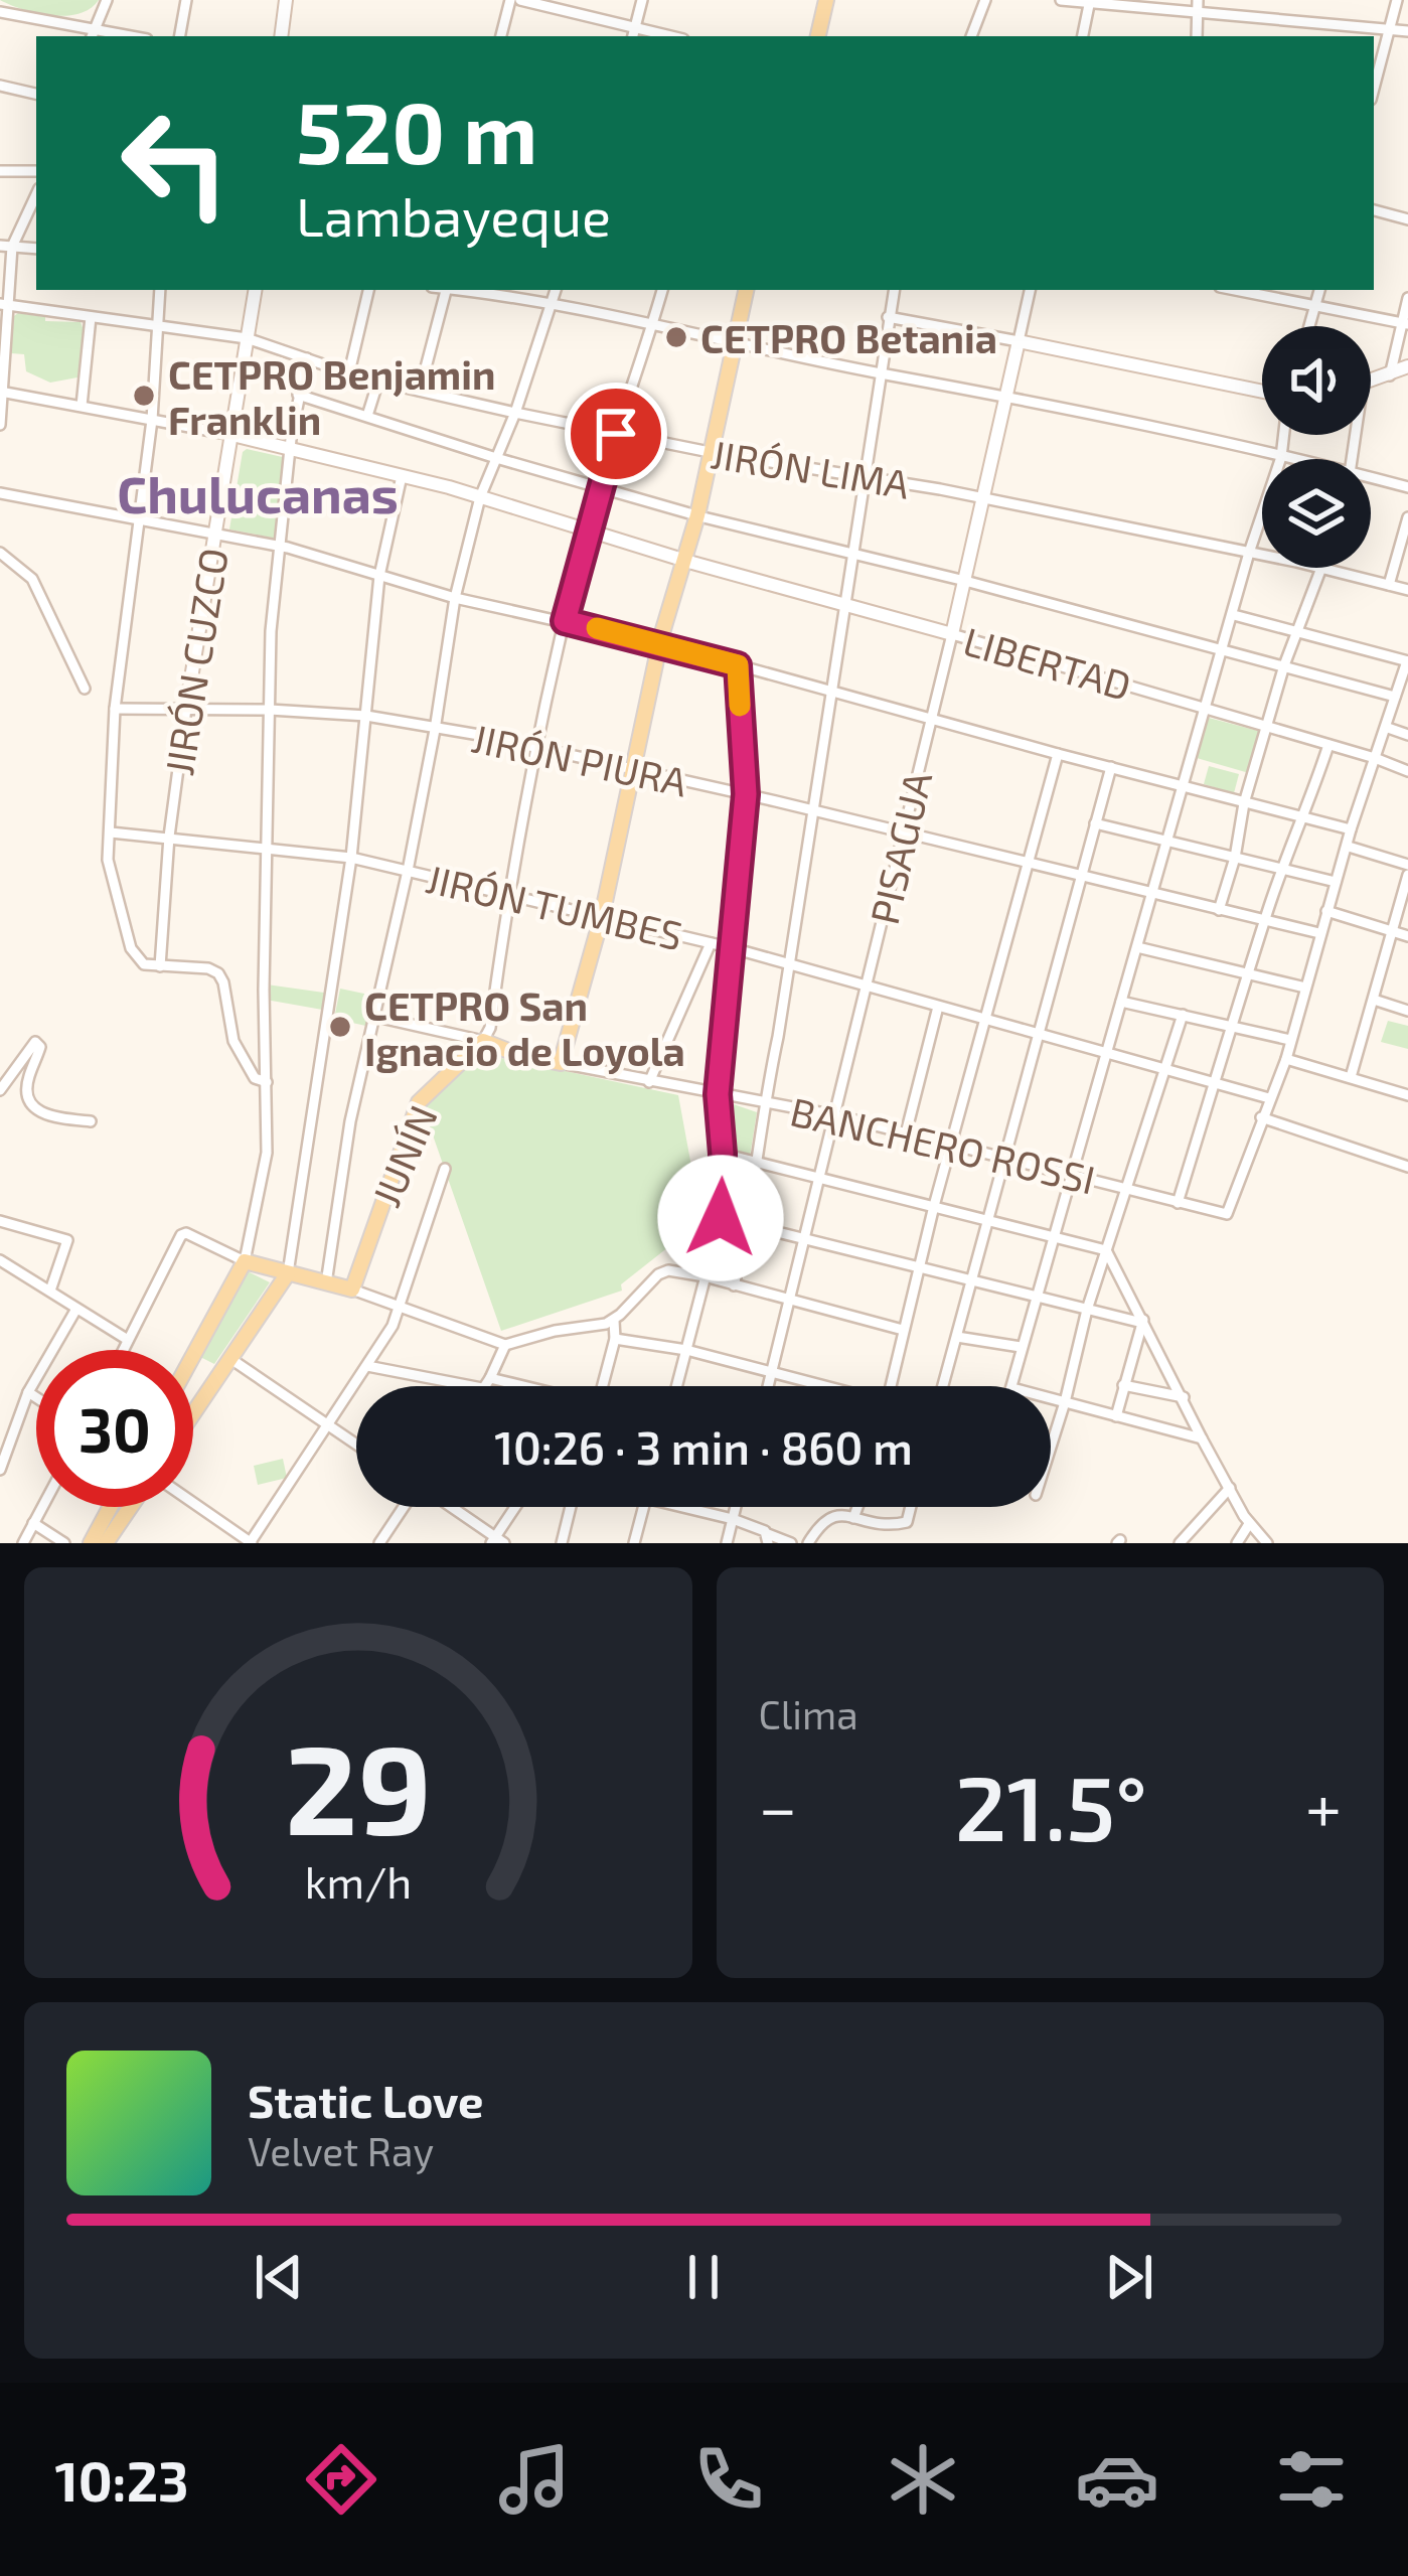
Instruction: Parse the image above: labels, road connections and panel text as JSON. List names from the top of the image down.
{
  "streets": {
    "main road": ["BANCHERO ROSSI", "JUNÍN"],
    "street": [
      "JIRÓN LIMA",
      "JIRÓN CUZCO",
      "LIBERTAD",
      "JIRÓN PIURA",
      "PISAGUA",
      "JIRÓN TUMBES"
    ]
  },
  "crossings": [
    ["JIRÓN LIMA", "JIRÓN CUZCO"],
    ["JIRÓN LIMA", "PISAGUA"],
    ["JIRÓN CUZCO", "LIBERTAD"],
    ["JIRÓN CUZCO", "JIRÓN PIURA"],
    ["JIRÓN CUZCO", "JIRÓN TUMBES"],
    ["LIBERTAD", "PISAGUA"],
    ["JIRÓN PIURA", "PISAGUA"],
    ["PISAGUA", "JIRÓN TUMBES"],
    ["PISAGUA", "BANCHERO ROSSI"],
    ["BANCHERO ROSSI", "JUNÍN"]
  ],
  "districts": ["Chulucanas"],
  "places": ["CETPRO Betania", "CETPRO Benjamin Franklin", "CETPRO San Ignacio de Loyola"],
  "page": {
    "turn": ["520 m", "Lambayeque"],
    "limit": "30",
    "trip": "10:26 · 3 min · 860 m",
    "tile": "Clima",
    "heat": ["−", "21.5°", "+"],
    "song": ["Static Love", "Velvet Ray"],
    "tabs": "10:23",
    "gauge": ["29", "km/h"]
  }
}
